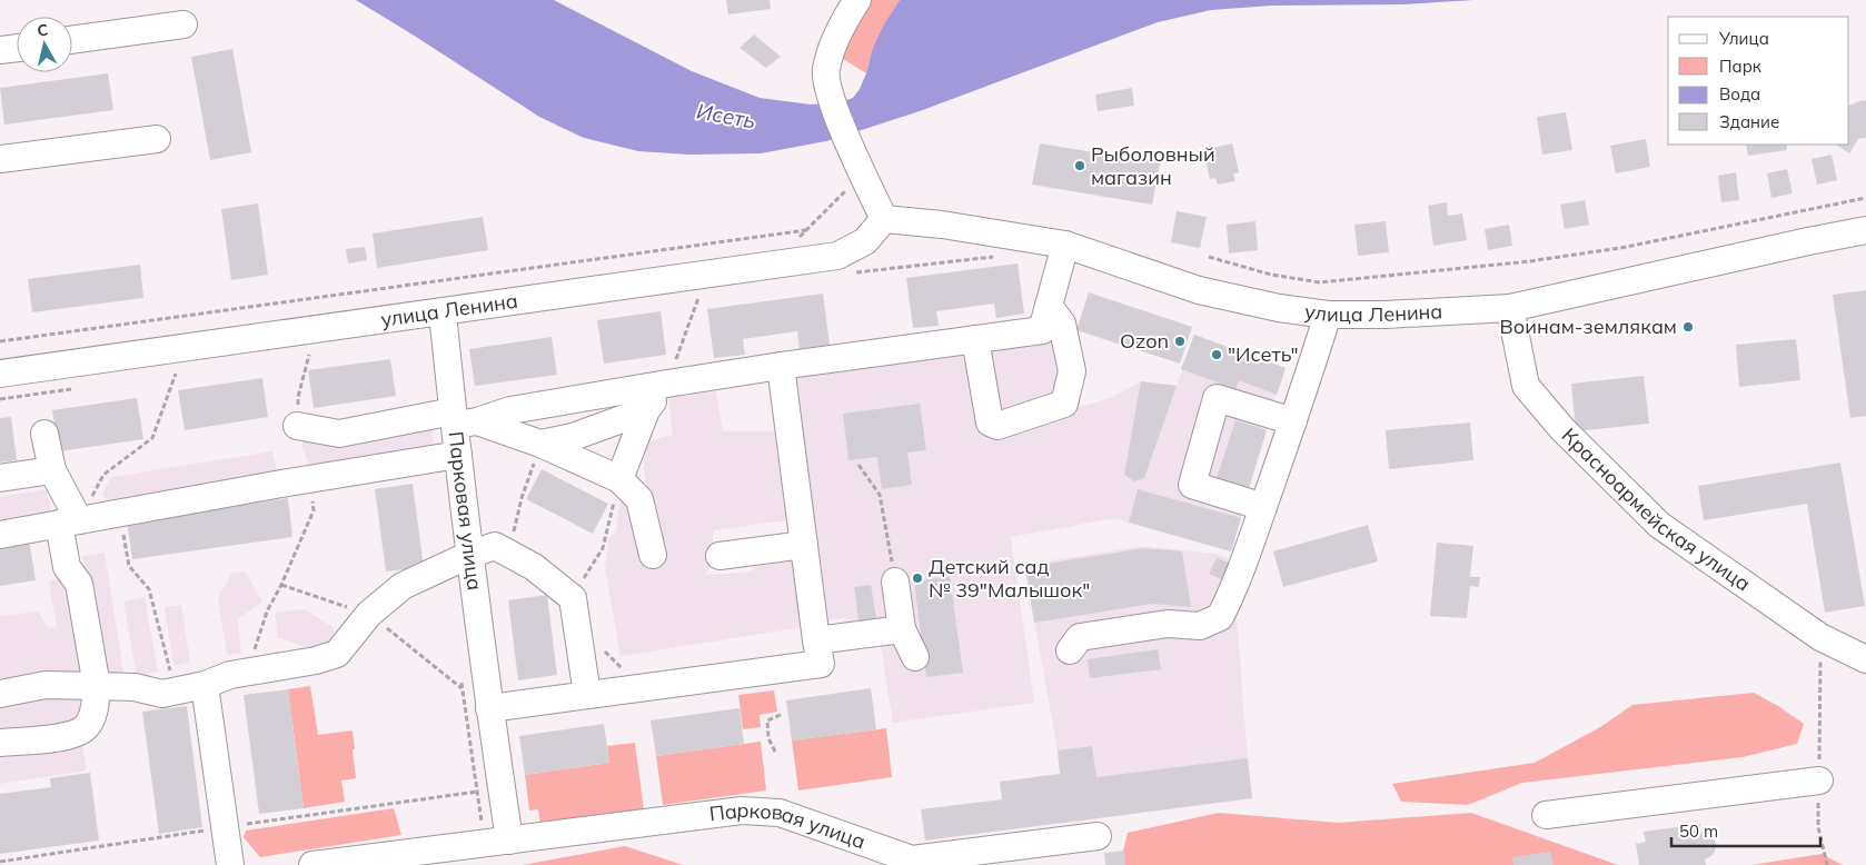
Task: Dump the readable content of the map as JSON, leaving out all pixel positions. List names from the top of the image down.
{
  "streets": {
    "street": ["улица Ленина", "Красноармейская улица", "Парковая улица"]
  },
  "crossings": [
    ["улица Ленина", "Красноармейская улица"],
    ["улица Ленина", "Парковая улица"]
  ],
  "water": ["Исеть"],
  "places": [
    "Рыболовный магазин",
    "Воинам-землякам",
    "Ozon",
    "\"Исеть\"",
    "Детский сад № 39\"Малышок\""
  ],
  "legend": [
    "Улица",
    "Парк",
    "Вода",
    "Здание"
  ],
  "scale_bar": "50 m",
  "north": "top"
}
